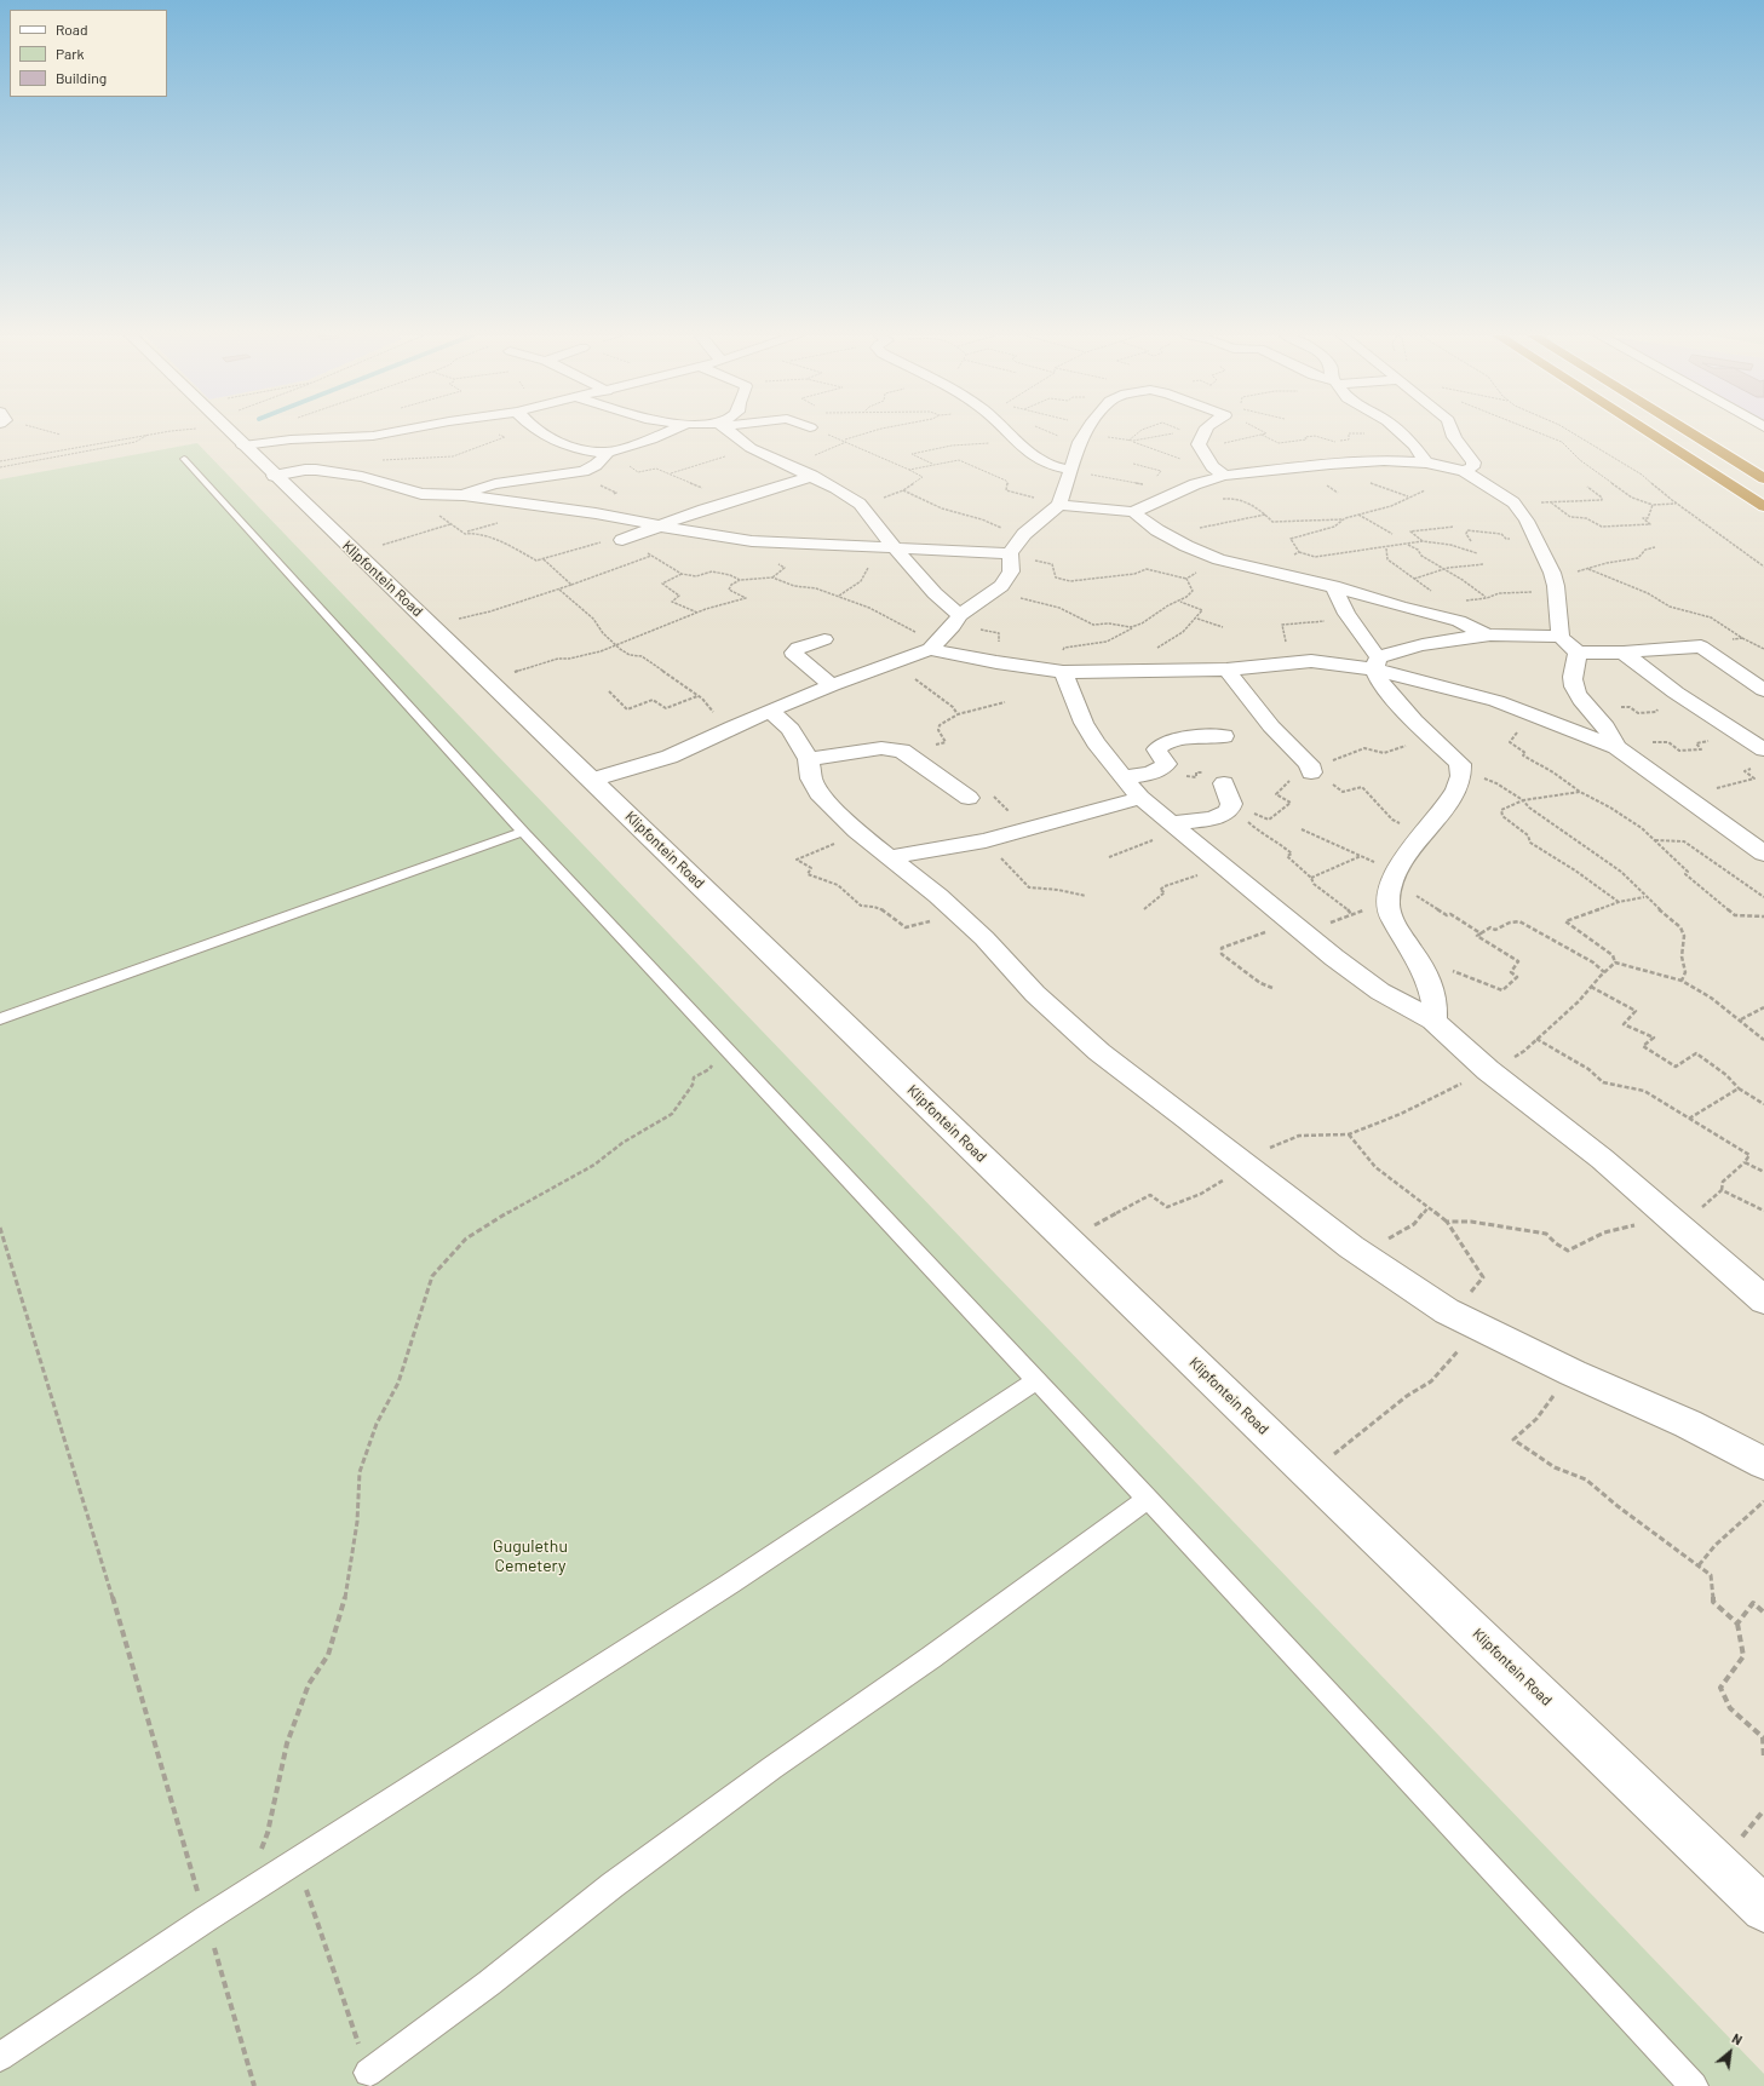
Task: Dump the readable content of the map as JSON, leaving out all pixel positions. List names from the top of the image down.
{
  "streets": {
    "street": ["Klipfontein Road"]
  },
  "parks": ["Gugulethu Cemetery"],
  "legend": ["Road", "Park", "Building"],
  "north": "top right"
}
